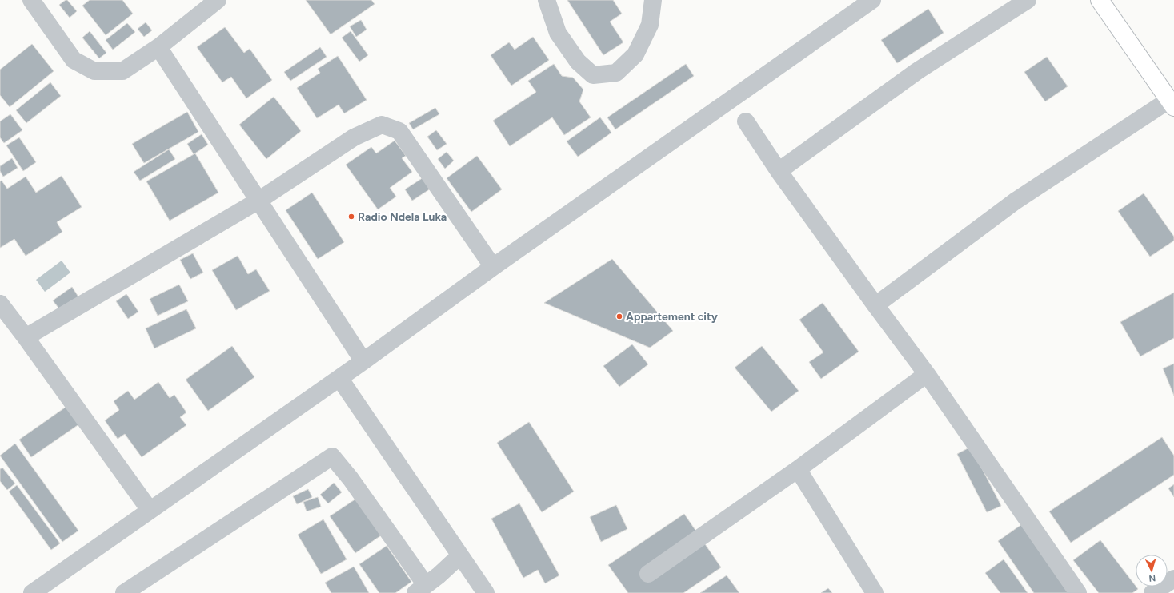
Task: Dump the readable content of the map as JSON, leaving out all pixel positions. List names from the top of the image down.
{
  "places": ["Radio Ndela Luka", "Appartement city"],
  "north": "bottom"
}
